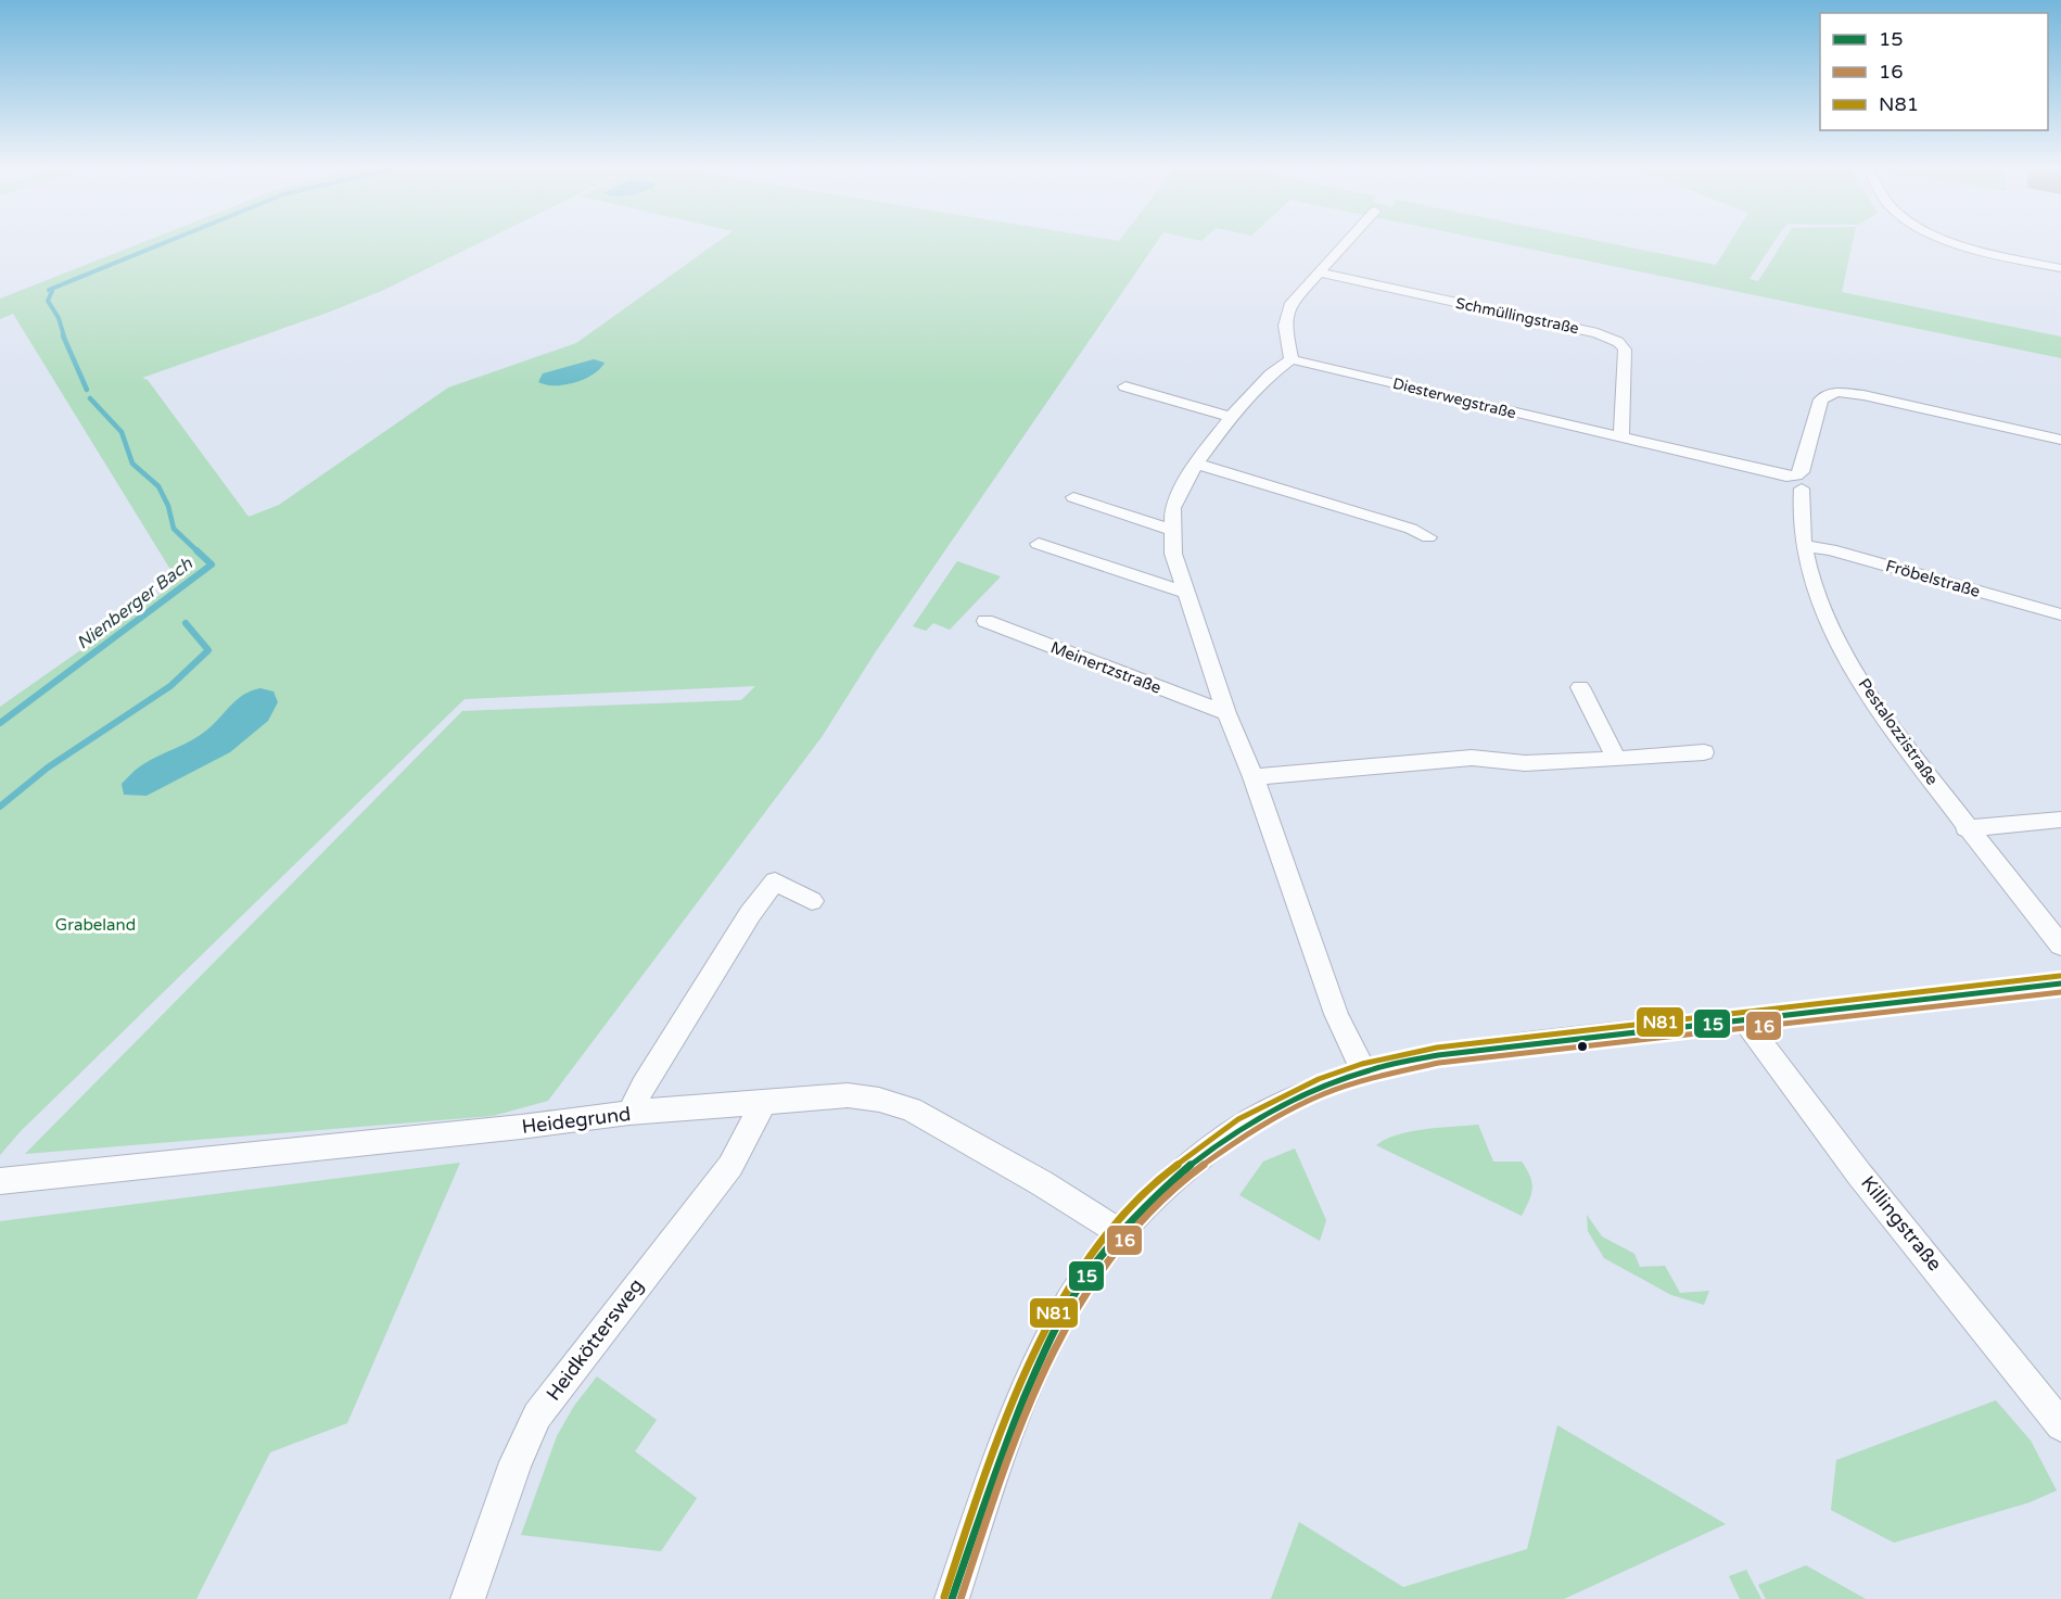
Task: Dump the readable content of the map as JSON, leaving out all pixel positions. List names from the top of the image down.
{
  "streets": {
    "street": [
      "Schmüllingstraße",
      "Diesterwegstraße",
      "Fröbelstraße",
      "Meinertzstraße",
      "Pestalozzistraße",
      "Heidegrund",
      "Killingstraße",
      "Heidköttersweg"
    ]
  },
  "crossings": [
    ["Schmüllingstraße", "Diesterwegstraße"],
    ["Diesterwegstraße", "Pestalozzistraße"],
    ["Fröbelstraße", "Pestalozzistraße"],
    ["Heidegrund", "Heidköttersweg"]
  ],
  "water": ["Nienberger Bach"],
  "parks": ["Grabeland"],
  "lines": ["transit line N81", "transit line 15", "transit line 16"],
  "legend": ["15", "16", "N81"]
}
